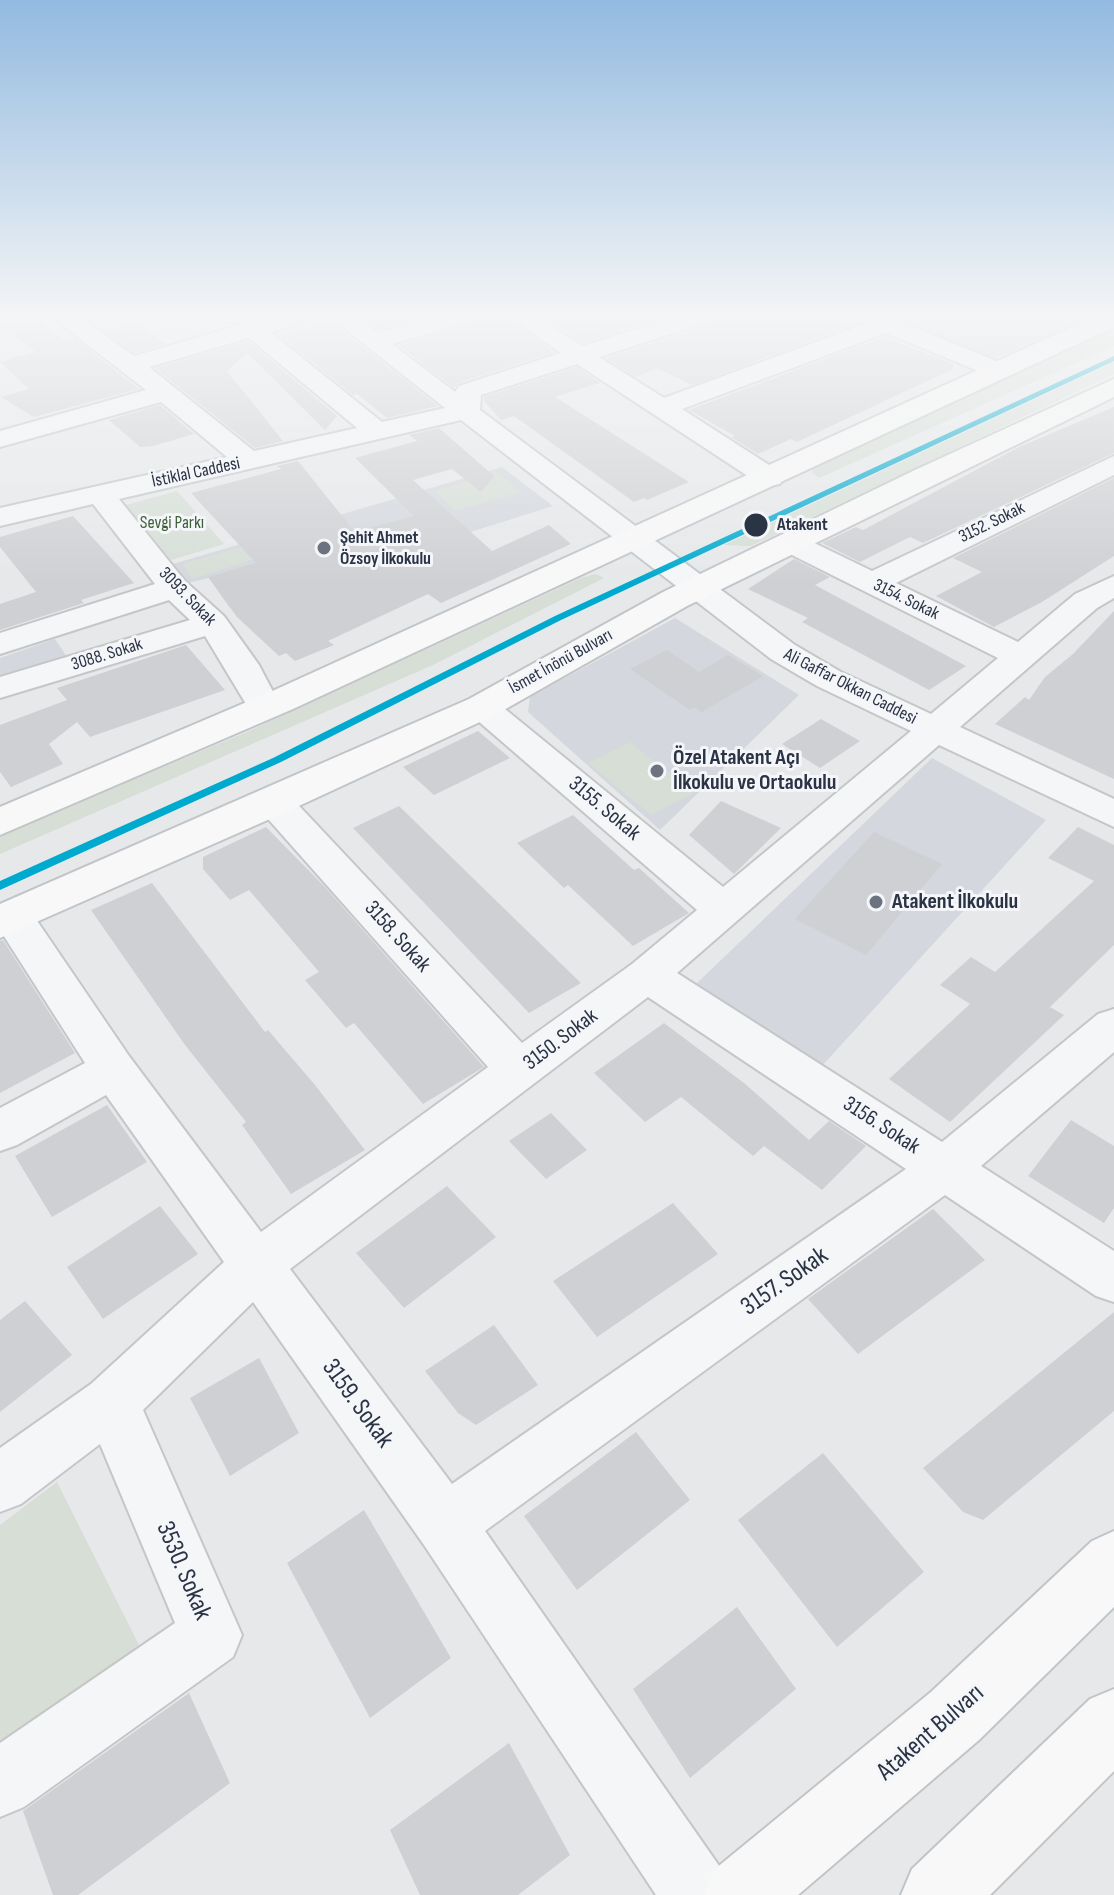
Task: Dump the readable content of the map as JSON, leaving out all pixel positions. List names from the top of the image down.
{
  "streets": {
    "main road": ["İsmet İnönü Bulvarı", "Atakent Bulvarı"],
    "street": [
      "İstiklal Caddesi",
      "3152. Sokak",
      "3093. Sokak",
      "3154. Sokak",
      "3088. Sokak",
      "Ali Gaffar Okkan Caddesi",
      "3155. Sokak",
      "3158. Sokak",
      "3150. Sokak",
      "3156. Sokak",
      "3157. Sokak",
      "3159. Sokak",
      "3530. Sokak"
    ]
  },
  "crossings": [
    ["İstiklal Caddesi", "3093. Sokak"],
    ["İstiklal Caddesi", "Ali Gaffar Okkan Caddesi"],
    ["3152. Sokak", "3154. Sokak"],
    ["3093. Sokak", "3088. Sokak"],
    ["3154. Sokak", "İsmet İnönü Bulvarı"],
    ["3154. Sokak", "3150. Sokak"],
    ["İsmet İnönü Bulvarı", "Ali Gaffar Okkan Caddesi"],
    ["İsmet İnönü Bulvarı", "3155. Sokak"],
    ["İsmet İnönü Bulvarı", "3158. Sokak"],
    ["İsmet İnönü Bulvarı", "3159. Sokak"],
    ["Ali Gaffar Okkan Caddesi", "3150. Sokak"],
    ["3155. Sokak", "3150. Sokak"],
    ["3158. Sokak", "3150. Sokak"],
    ["3150. Sokak", "3156. Sokak"],
    ["3150. Sokak", "3159. Sokak"],
    ["3150. Sokak", "3530. Sokak"],
    ["3156. Sokak", "3157. Sokak"],
    ["3157. Sokak", "3159. Sokak"]
  ],
  "parks": ["Sevgi Parkı"],
  "places": [
    "Atakent",
    "Şehit Ahmet Özsoy İlkokulu",
    "Özel Atakent Açı İlkokulu ve Ortaokulu",
    "Atakent İlkokulu"
  ]
}
